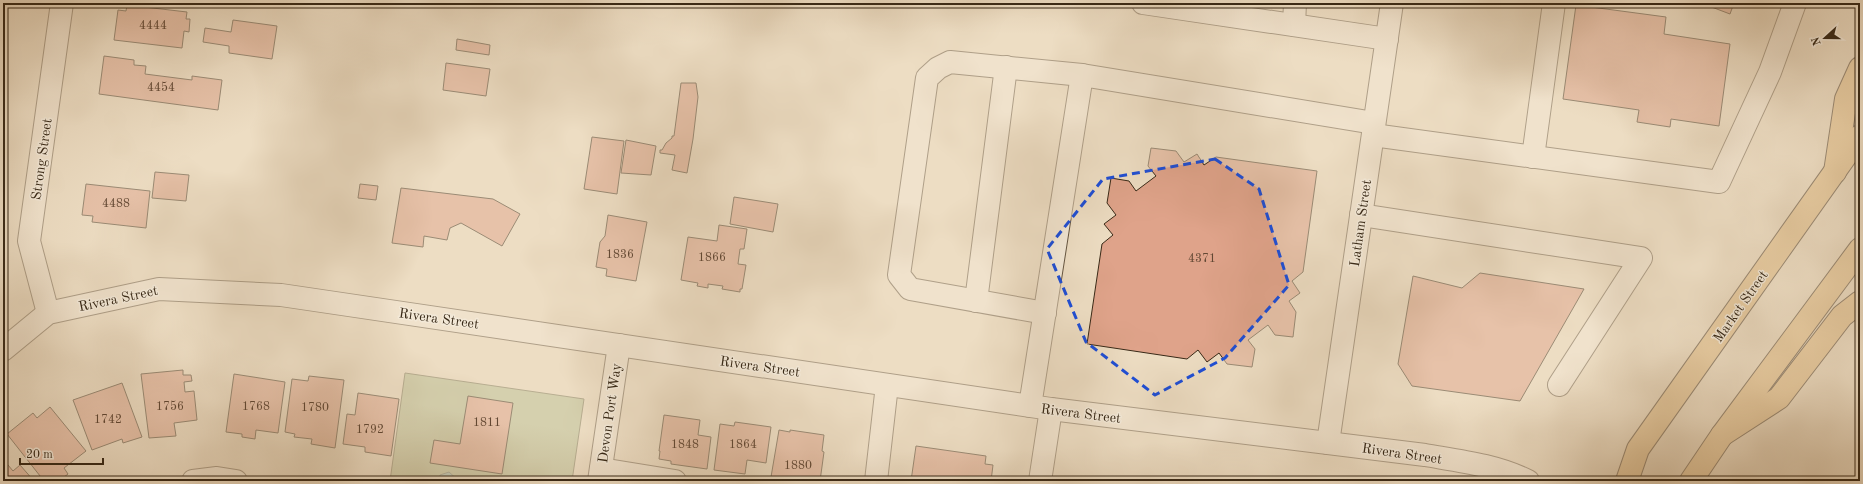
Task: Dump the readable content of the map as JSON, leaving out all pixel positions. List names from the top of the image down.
{
  "streets": {
    "main road": ["Market Street"],
    "street": [
      "Strong Street",
      "Latham Street",
      "Rivera Street",
      "Devon Port Way"
    ]
  },
  "crossings": [
    ["Strong Street", "Rivera Street"],
    ["Latham Street", "Rivera Street"],
    ["Rivera Street", "Devon Port Way"]
  ],
  "house_numbers": [
    "4444",
    "4454",
    "4488",
    "1836",
    "1866",
    "4371",
    "1756",
    "1768",
    "1780",
    "1742",
    "1811",
    "1792",
    "1848",
    "1864",
    "1880"
  ],
  "scale_bar": "20 m",
  "north": "left"
}
